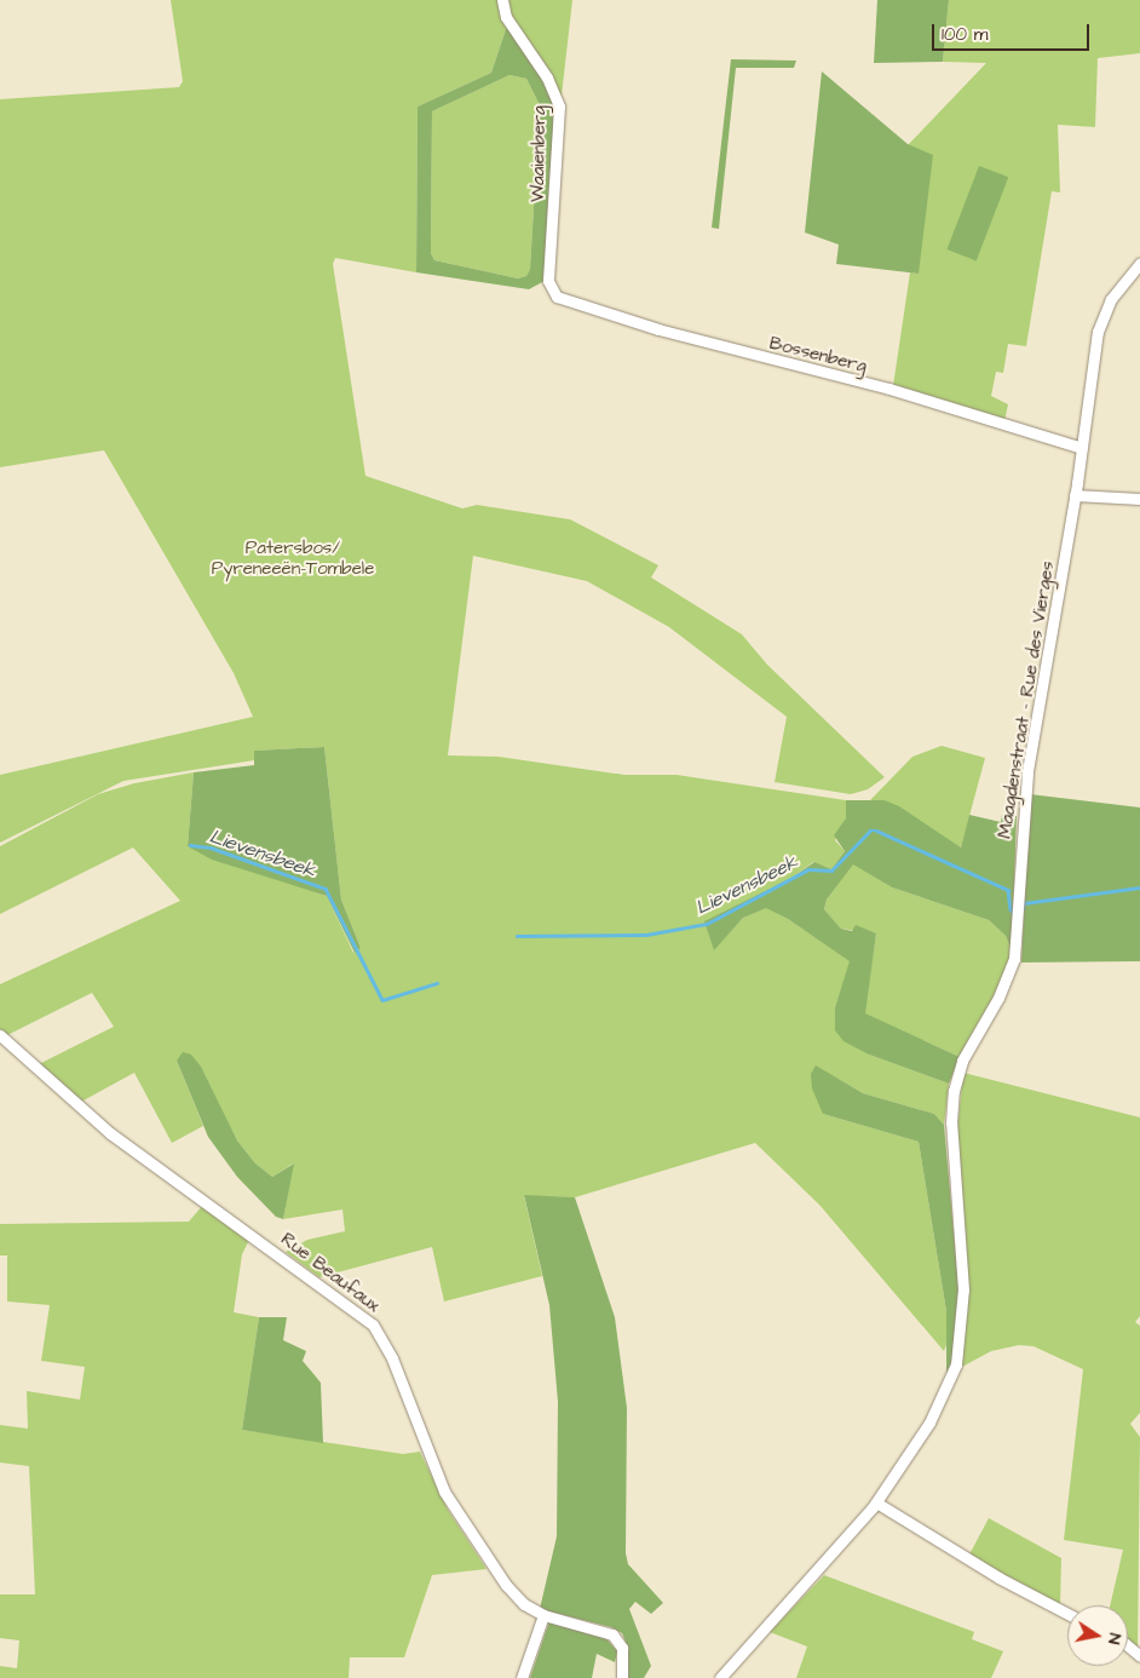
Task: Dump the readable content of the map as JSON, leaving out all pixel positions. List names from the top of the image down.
{
  "streets": {
    "street": [
      "Waaienberg",
      "Bossenberg",
      "Maagdenstraat - Rue des Vierges",
      "Rue Beaufaux"
    ]
  },
  "crossings": [
    ["Waaienberg", "Bossenberg"],
    ["Bossenberg", "Maagdenstraat - Rue des Vierges"]
  ],
  "water": ["Lievensbeek"],
  "parks": ["Patersbos/ Pyreneeën-Tombele"],
  "scale_bar": "100 m",
  "north": "right"
}
